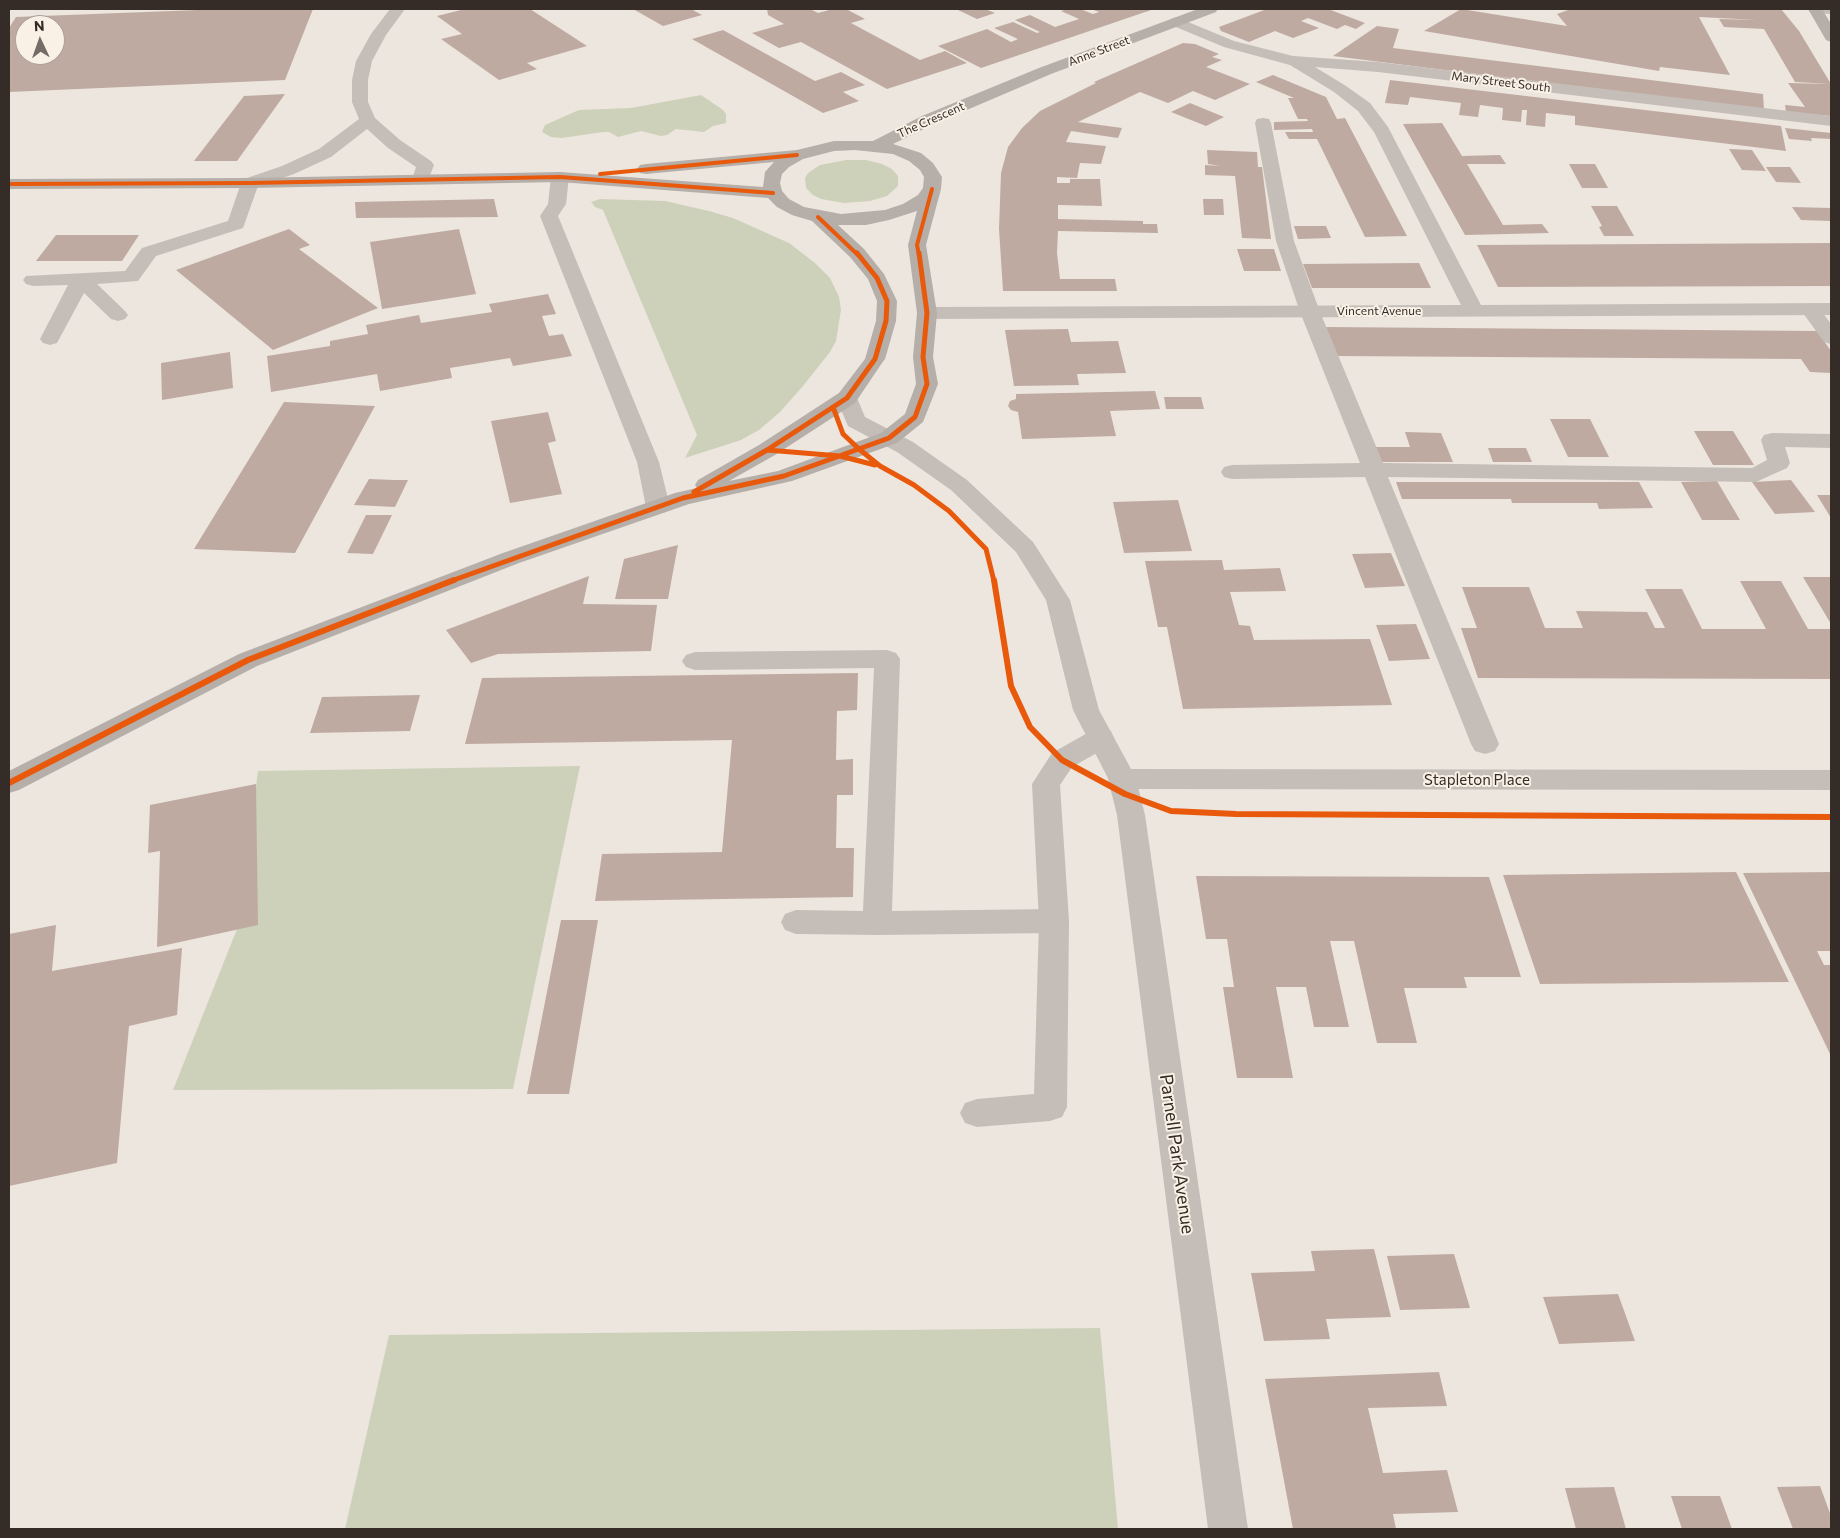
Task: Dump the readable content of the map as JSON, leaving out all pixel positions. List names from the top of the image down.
{
  "streets": {
    "main road": ["Anne Street", "The Crescent"],
    "street": [
      "Mary Street South",
      "Vincent Avenue",
      "Stapleton Place",
      "Parnell Park Avenue"
    ]
  },
  "crossings": [
    ["Anne Street", "Mary Street South"],
    ["Anne Street", "The Crescent"],
    ["Stapleton Place", "Parnell Park Avenue"]
  ],
  "north": "top"
}
